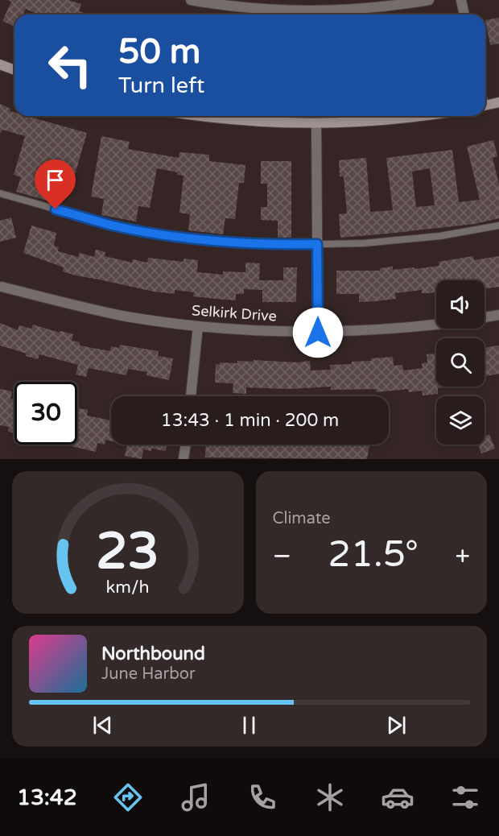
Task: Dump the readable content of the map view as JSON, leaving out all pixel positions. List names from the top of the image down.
{
  "streets": {
    "street": ["Selkirk Drive"]
  },
  "page": {
    "turn": ["50 m", "Turn left"],
    "limit": "30",
    "trip": "13:43 · 1 min · 200 m",
    "tile": "Climate",
    "heat": ["−", "21.5°", "+"],
    "song": ["Northbound", "June Harbor"],
    "tabs": "13:42",
    "gauge": ["23", "km/h"]
  }
}
